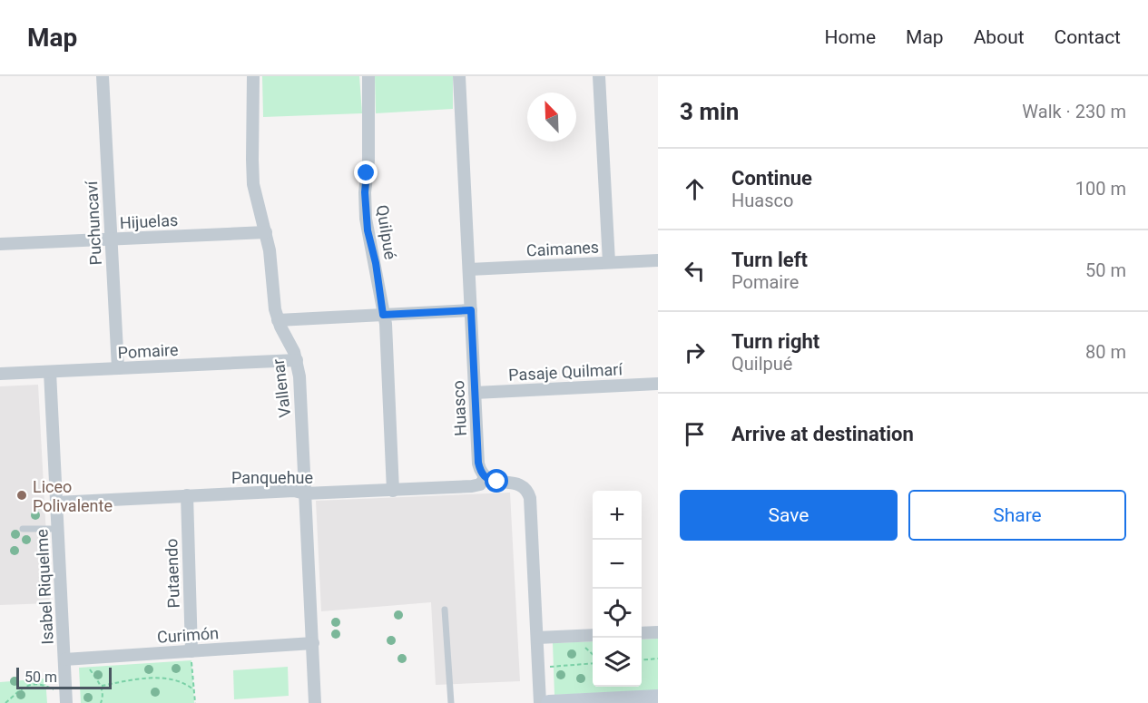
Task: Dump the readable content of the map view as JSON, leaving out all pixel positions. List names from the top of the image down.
{
  "streets": {
    "street": [
      "Hijuelas",
      "Puchuncaví",
      "Quilpué",
      "Caimanes",
      "Pomaire",
      "Pasaje Quilmarí",
      "Vallenar",
      "Huasco",
      "Panquehue",
      "Putaendo",
      "Isabel Riquelme",
      "Curimón"
    ]
  },
  "crossings": [
    ["Hijuelas", "Puchuncaví"],
    ["Hijuelas", "Vallenar"],
    ["Puchuncaví", "Pomaire"],
    ["Quilpué", "Panquehue"],
    ["Caimanes", "Huasco"],
    ["Pomaire", "Vallenar"],
    ["Pomaire", "Isabel Riquelme"],
    ["Pasaje Quilmarí", "Huasco"],
    ["Vallenar", "Panquehue"],
    ["Vallenar", "Curimón"],
    ["Huasco", "Panquehue"],
    ["Panquehue", "Putaendo"],
    ["Panquehue", "Isabel Riquelme"],
    ["Putaendo", "Curimón"],
    ["Isabel Riquelme", "Curimón"]
  ],
  "places": ["Liceo Polivalente"],
  "scale_bar": "50 m",
  "north": "top left",
  "page": {
    "header": "Map",
    "nav": [
      "Home",
      "Map",
      "About",
      "Contact"
    ],
    "heading": ["3 min", "Walk · 230 m"],
    "list": [
      ["Continue", "Huasco", "100 m"],
      ["Turn left", "Pomaire", "50 m"],
      ["Turn right", "Quilpué", "80 m"],
      "Arrive at destination"
    ],
    "buttons": ["Save", "Share"],
    "map_buttons": ["+", "−"],
    "scale": "50 m"
  }
}
